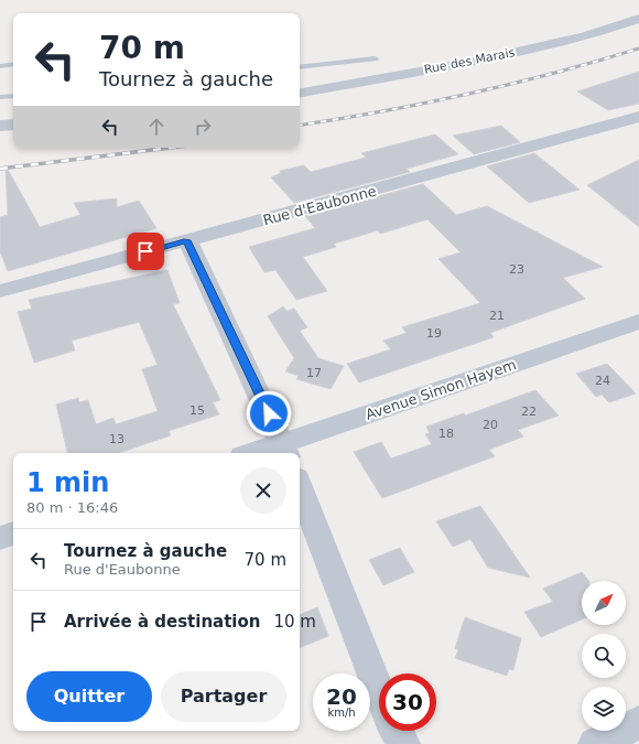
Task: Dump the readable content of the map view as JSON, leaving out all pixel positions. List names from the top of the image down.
{
  "streets": {
    "street": ["Rue des Marais", "Rue d'Eaubonne", "Avenue Simon Hayem"]
  },
  "house_numbers": [
    "23",
    "21",
    "19",
    "17",
    "24",
    "15",
    "22",
    "20",
    "18",
    "13"
  ],
  "north": "top right",
  "page": {
    "turn": ["70 m", "Tournez à gauche"],
    "heading": ["1 min", "80 m · 16:46"],
    "list": [
      {
        "name": "Tournez à gauche",
        "note": "Rue d'Eaubonne",
        "value": "70 m"
      },
      {
        "name": "Arrivée à destination",
        "value": "10 m"
      }
    ],
    "buttons": ["Quitter", "Partager"],
    "speed": "20 km/h",
    "limit": "30"
  }
}
